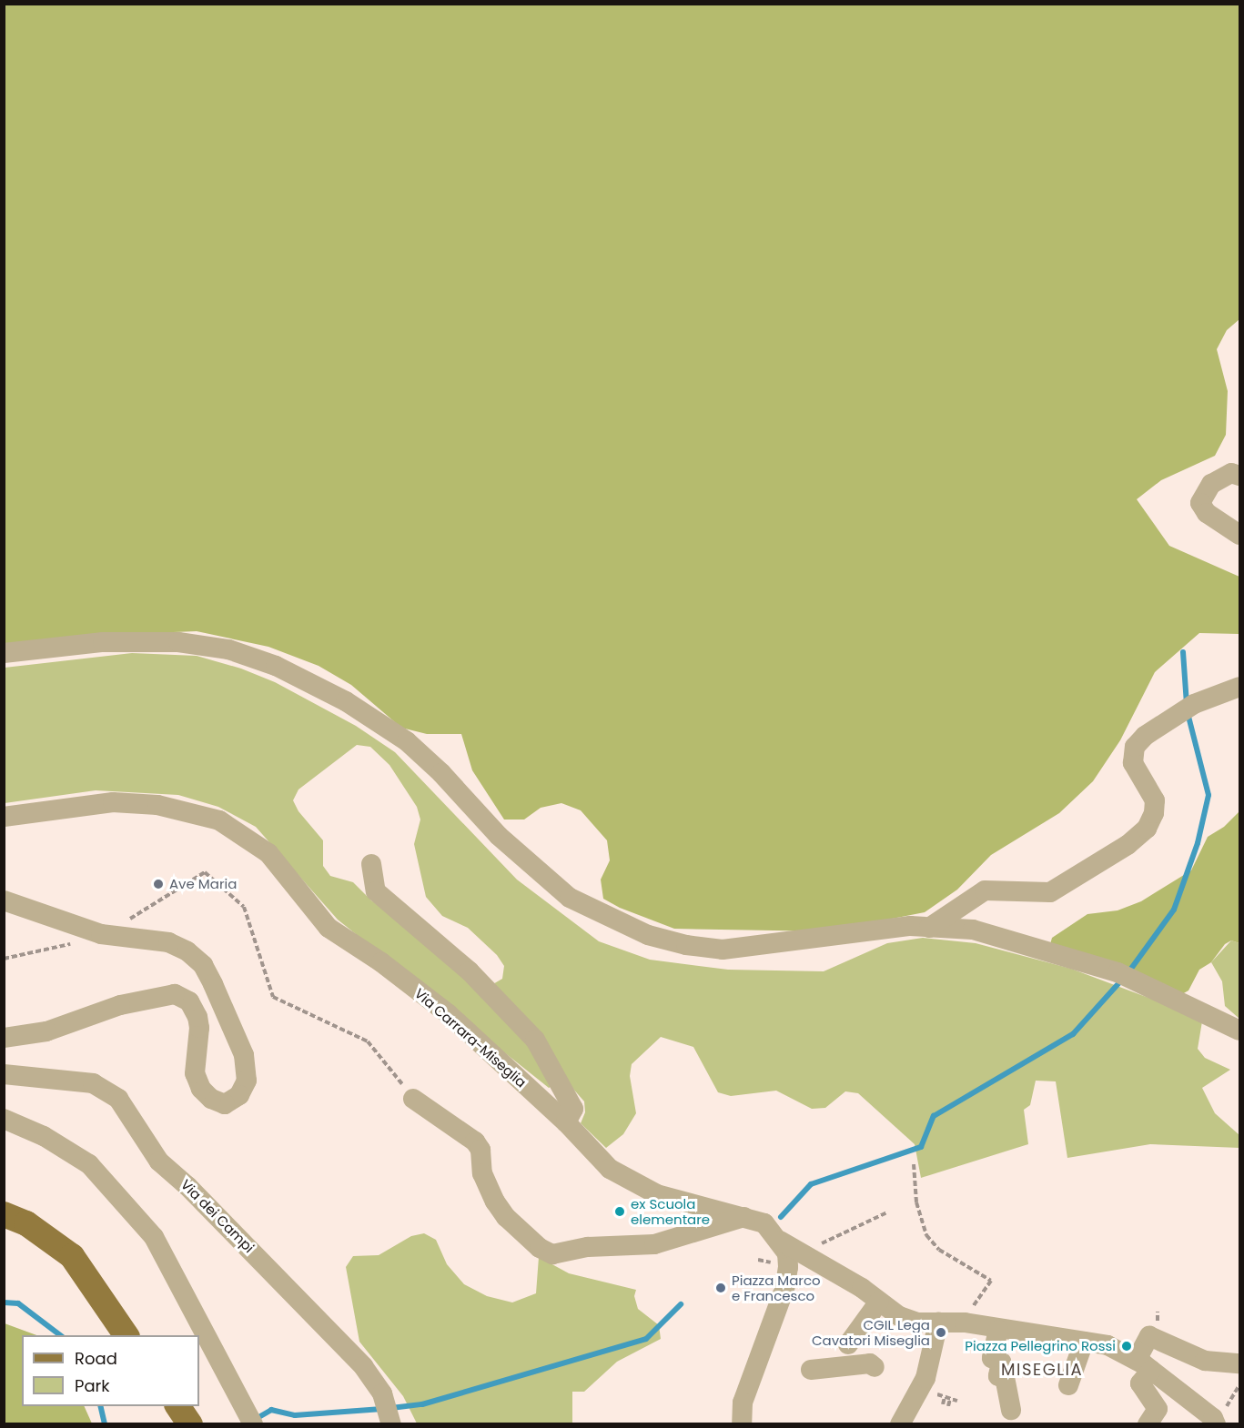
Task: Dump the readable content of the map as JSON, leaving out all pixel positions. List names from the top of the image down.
{
  "streets": {
    "street": ["Via Carrara-Miseglia", "Via dei Campi"]
  },
  "districts": ["MISEGLIA"],
  "places": [
    "Ave Maria",
    "ex Scuola elementare",
    "Piazza Marco e Francesco",
    "CGIL Lega Cavatori Miseglia",
    "Piazza Pellegrino Rossi"
  ],
  "legend": ["Road", "Park"]
}
